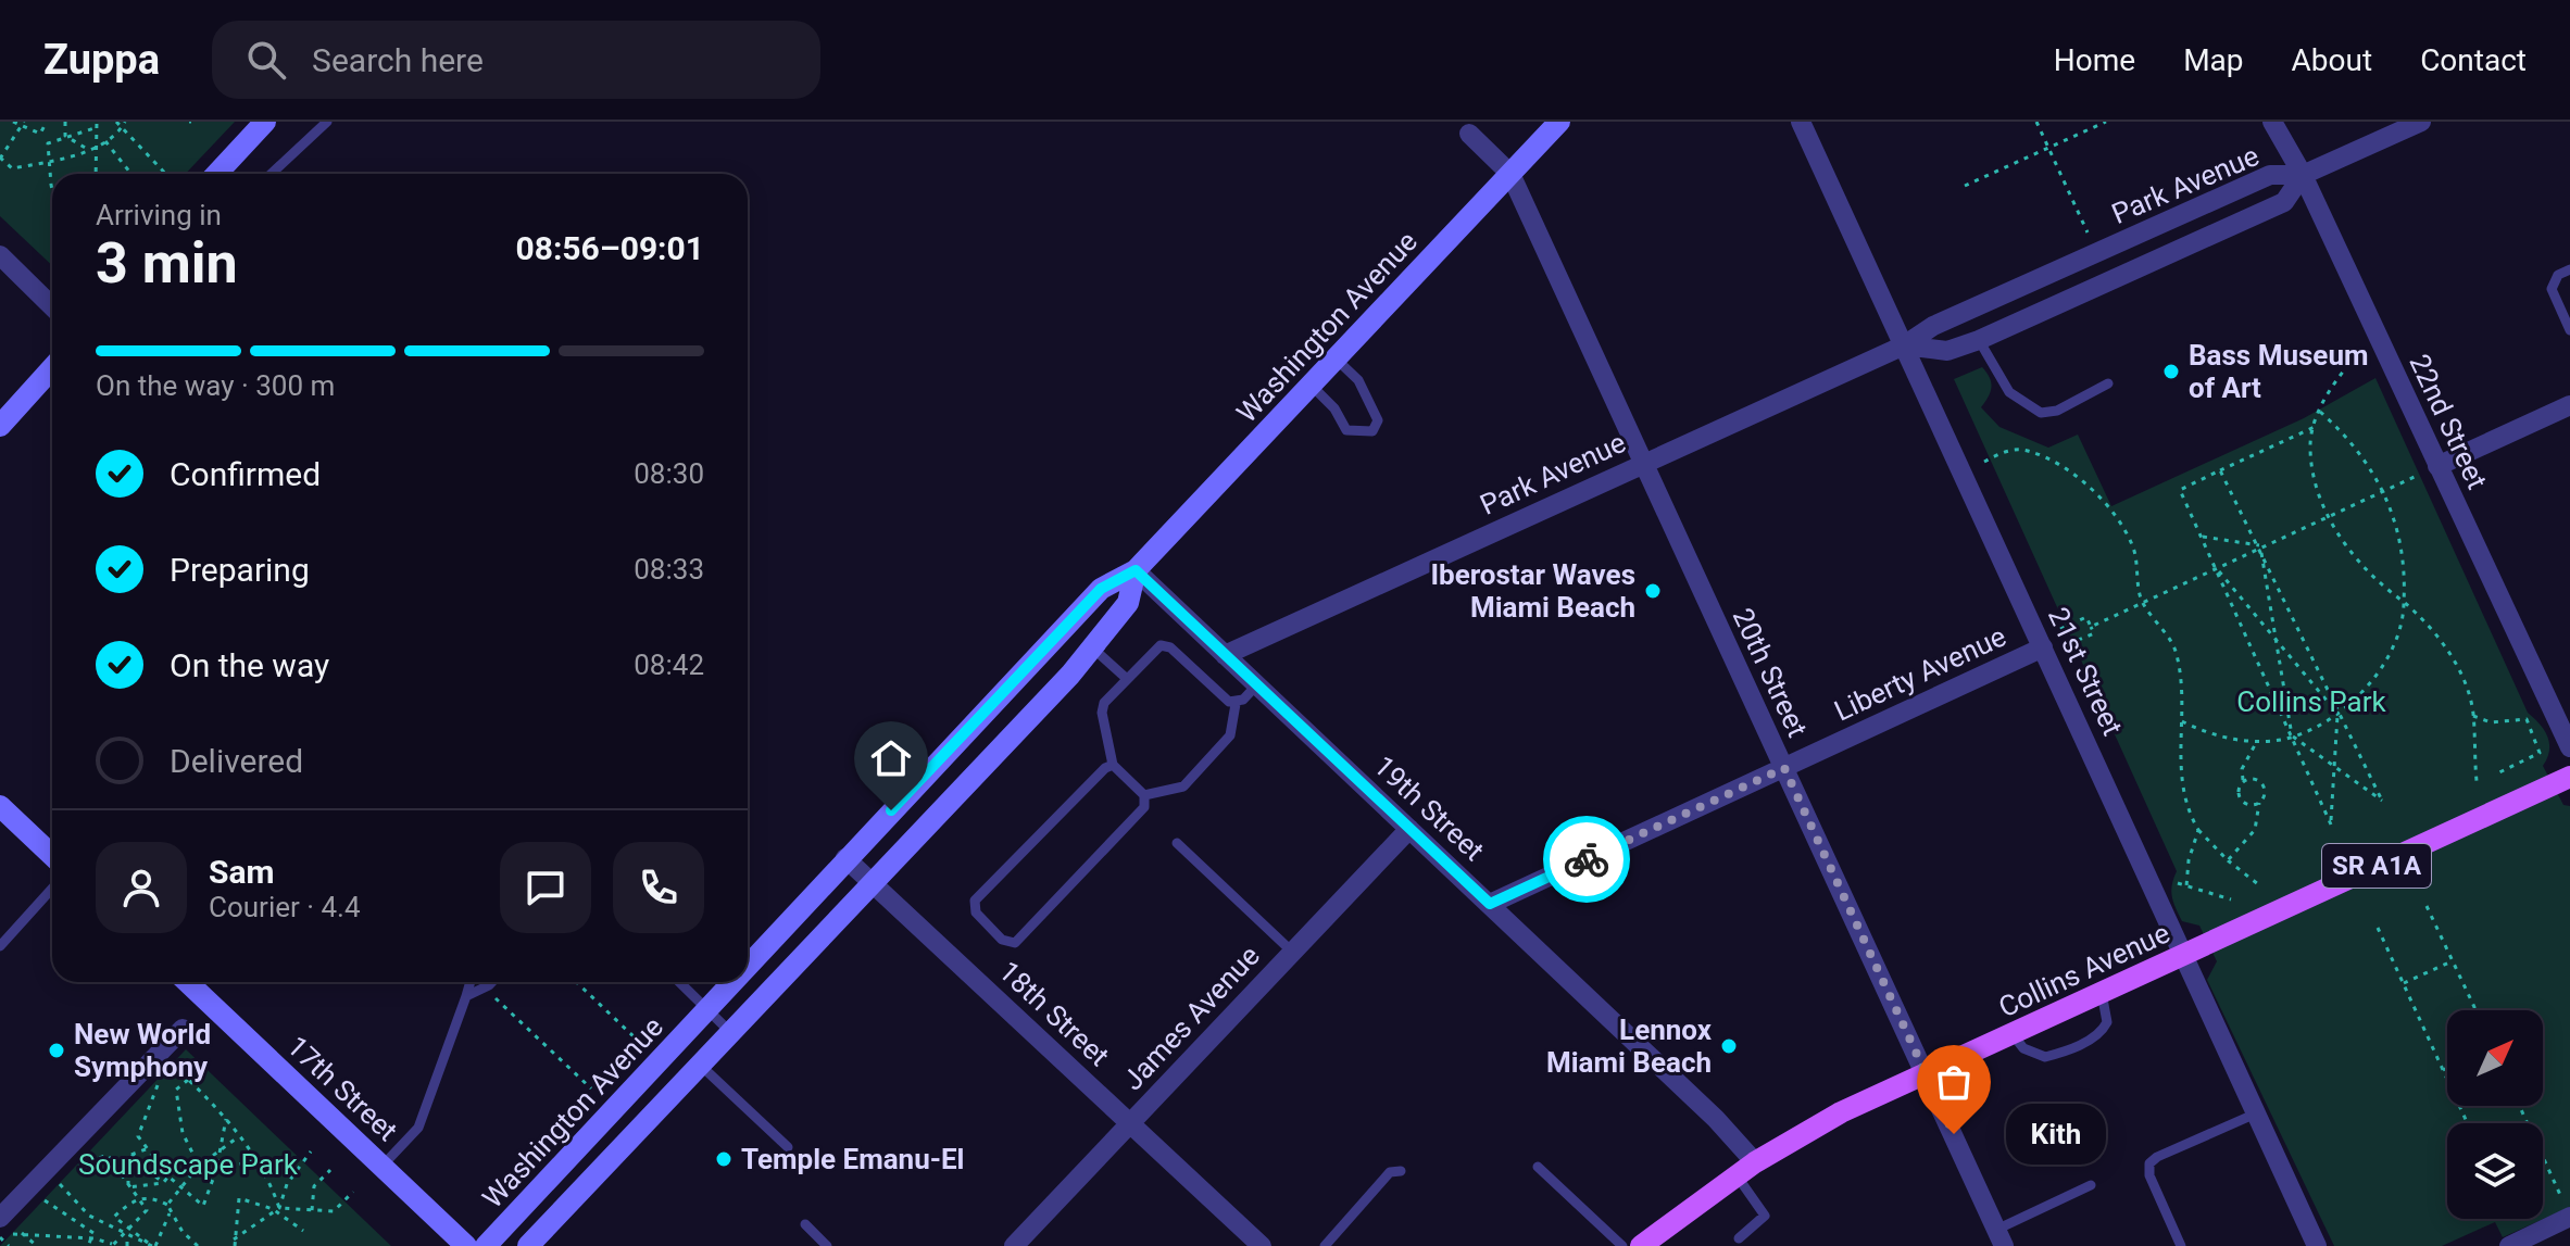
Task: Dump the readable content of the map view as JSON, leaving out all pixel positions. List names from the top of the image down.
{
  "streets": {
    "main road": [
      "Washington Avenue",
      "SR A1A",
      "Collins Avenue",
      "17th Street"
    ],
    "street": [
      "Park Avenue",
      "22nd Street",
      "21st Street",
      "20th Street",
      "Liberty Avenue",
      "19th Street",
      "18th Street",
      "James Avenue"
    ]
  },
  "crossings": [
    ["Park Avenue", "22nd Street"],
    ["Park Avenue", "21st Street"],
    ["Park Avenue", "20th Street"],
    ["Park Avenue", "19th Street"],
    ["Washington Avenue", "20th Street"],
    ["Washington Avenue", "19th Street"],
    ["Washington Avenue", "18th Street"],
    ["21st Street", "Liberty Avenue"],
    ["21st Street", "Collins Avenue"],
    ["20th Street", "Liberty Avenue"],
    ["20th Street", "Collins Avenue"],
    ["Liberty Avenue", "19th Street"],
    ["19th Street", "Collins Avenue"],
    ["19th Street", "James Avenue"],
    ["18th Street", "James Avenue"]
  ],
  "parks": ["Collins Park", "Soundscape Park"],
  "places": [
    "Bass Museum of Art",
    "Iberostar Waves Miami Beach",
    "Lennox Miami Beach",
    "New World Symphony",
    "Kith",
    "Temple Emanu-El"
  ],
  "north": "top right",
  "page": {
    "header": "Zuppa",
    "search": "Search here",
    "nav": [
      "Home",
      "Map",
      "About",
      "Contact"
    ],
    "heading": ["3 min", "Arriving in", "08:56–09:01"],
    "panel": ["Sam", "Courier · 4.4"],
    "bar": "On the way · 300 m",
    "list": [
      ["Confirmed", "08:30"],
      ["Preparing", "08:33"],
      ["On the way", "08:42"],
      "Delivered"
    ],
    "bubble": "Kith"
  }
}
